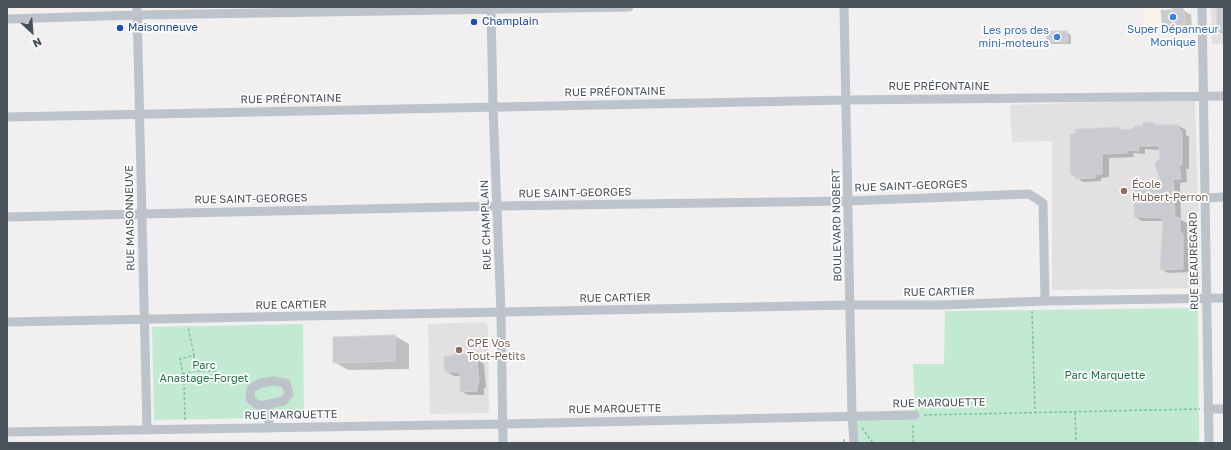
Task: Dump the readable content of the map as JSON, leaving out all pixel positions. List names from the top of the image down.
{
  "streets": {
    "street": [
      "RUE PRÉFONTAINE",
      "RUE SAINT-GEORGES",
      "RUE MAISONNEUVE",
      "RUE CHAMPLAIN",
      "BOULEVARD NOBERT",
      "RUE BEAUREGARD",
      "RUE CARTIER",
      "RUE MARQUETTE"
    ]
  },
  "crossings": [
    ["RUE PRÉFONTAINE", "RUE MAISONNEUVE"],
    ["RUE PRÉFONTAINE", "RUE CHAMPLAIN"],
    ["RUE PRÉFONTAINE", "BOULEVARD NOBERT"],
    ["RUE PRÉFONTAINE", "RUE BEAUREGARD"],
    ["RUE SAINT-GEORGES", "RUE MAISONNEUVE"],
    ["RUE SAINT-GEORGES", "RUE CHAMPLAIN"],
    ["RUE SAINT-GEORGES", "BOULEVARD NOBERT"],
    ["RUE SAINT-GEORGES", "RUE CARTIER"],
    ["RUE MAISONNEUVE", "RUE CARTIER"],
    ["RUE MAISONNEUVE", "RUE MARQUETTE"],
    ["RUE CHAMPLAIN", "RUE CARTIER"],
    ["RUE CHAMPLAIN", "RUE MARQUETTE"],
    ["BOULEVARD NOBERT", "RUE CARTIER"],
    ["BOULEVARD NOBERT", "RUE MARQUETTE"],
    ["RUE BEAUREGARD", "RUE CARTIER"],
    ["RUE BEAUREGARD", "RUE MARQUETTE"]
  ],
  "parks": ["Parc Anastage-Forget", "Parc Marquette"],
  "places": [
    "Super Dépanneur Monique",
    "Champlain",
    "Maisonneuve",
    "Les pros des mini-moteurs",
    "École Hubert-Perron",
    "CPE Vos Tout-Petits"
  ],
  "north": "bottom right"
}
